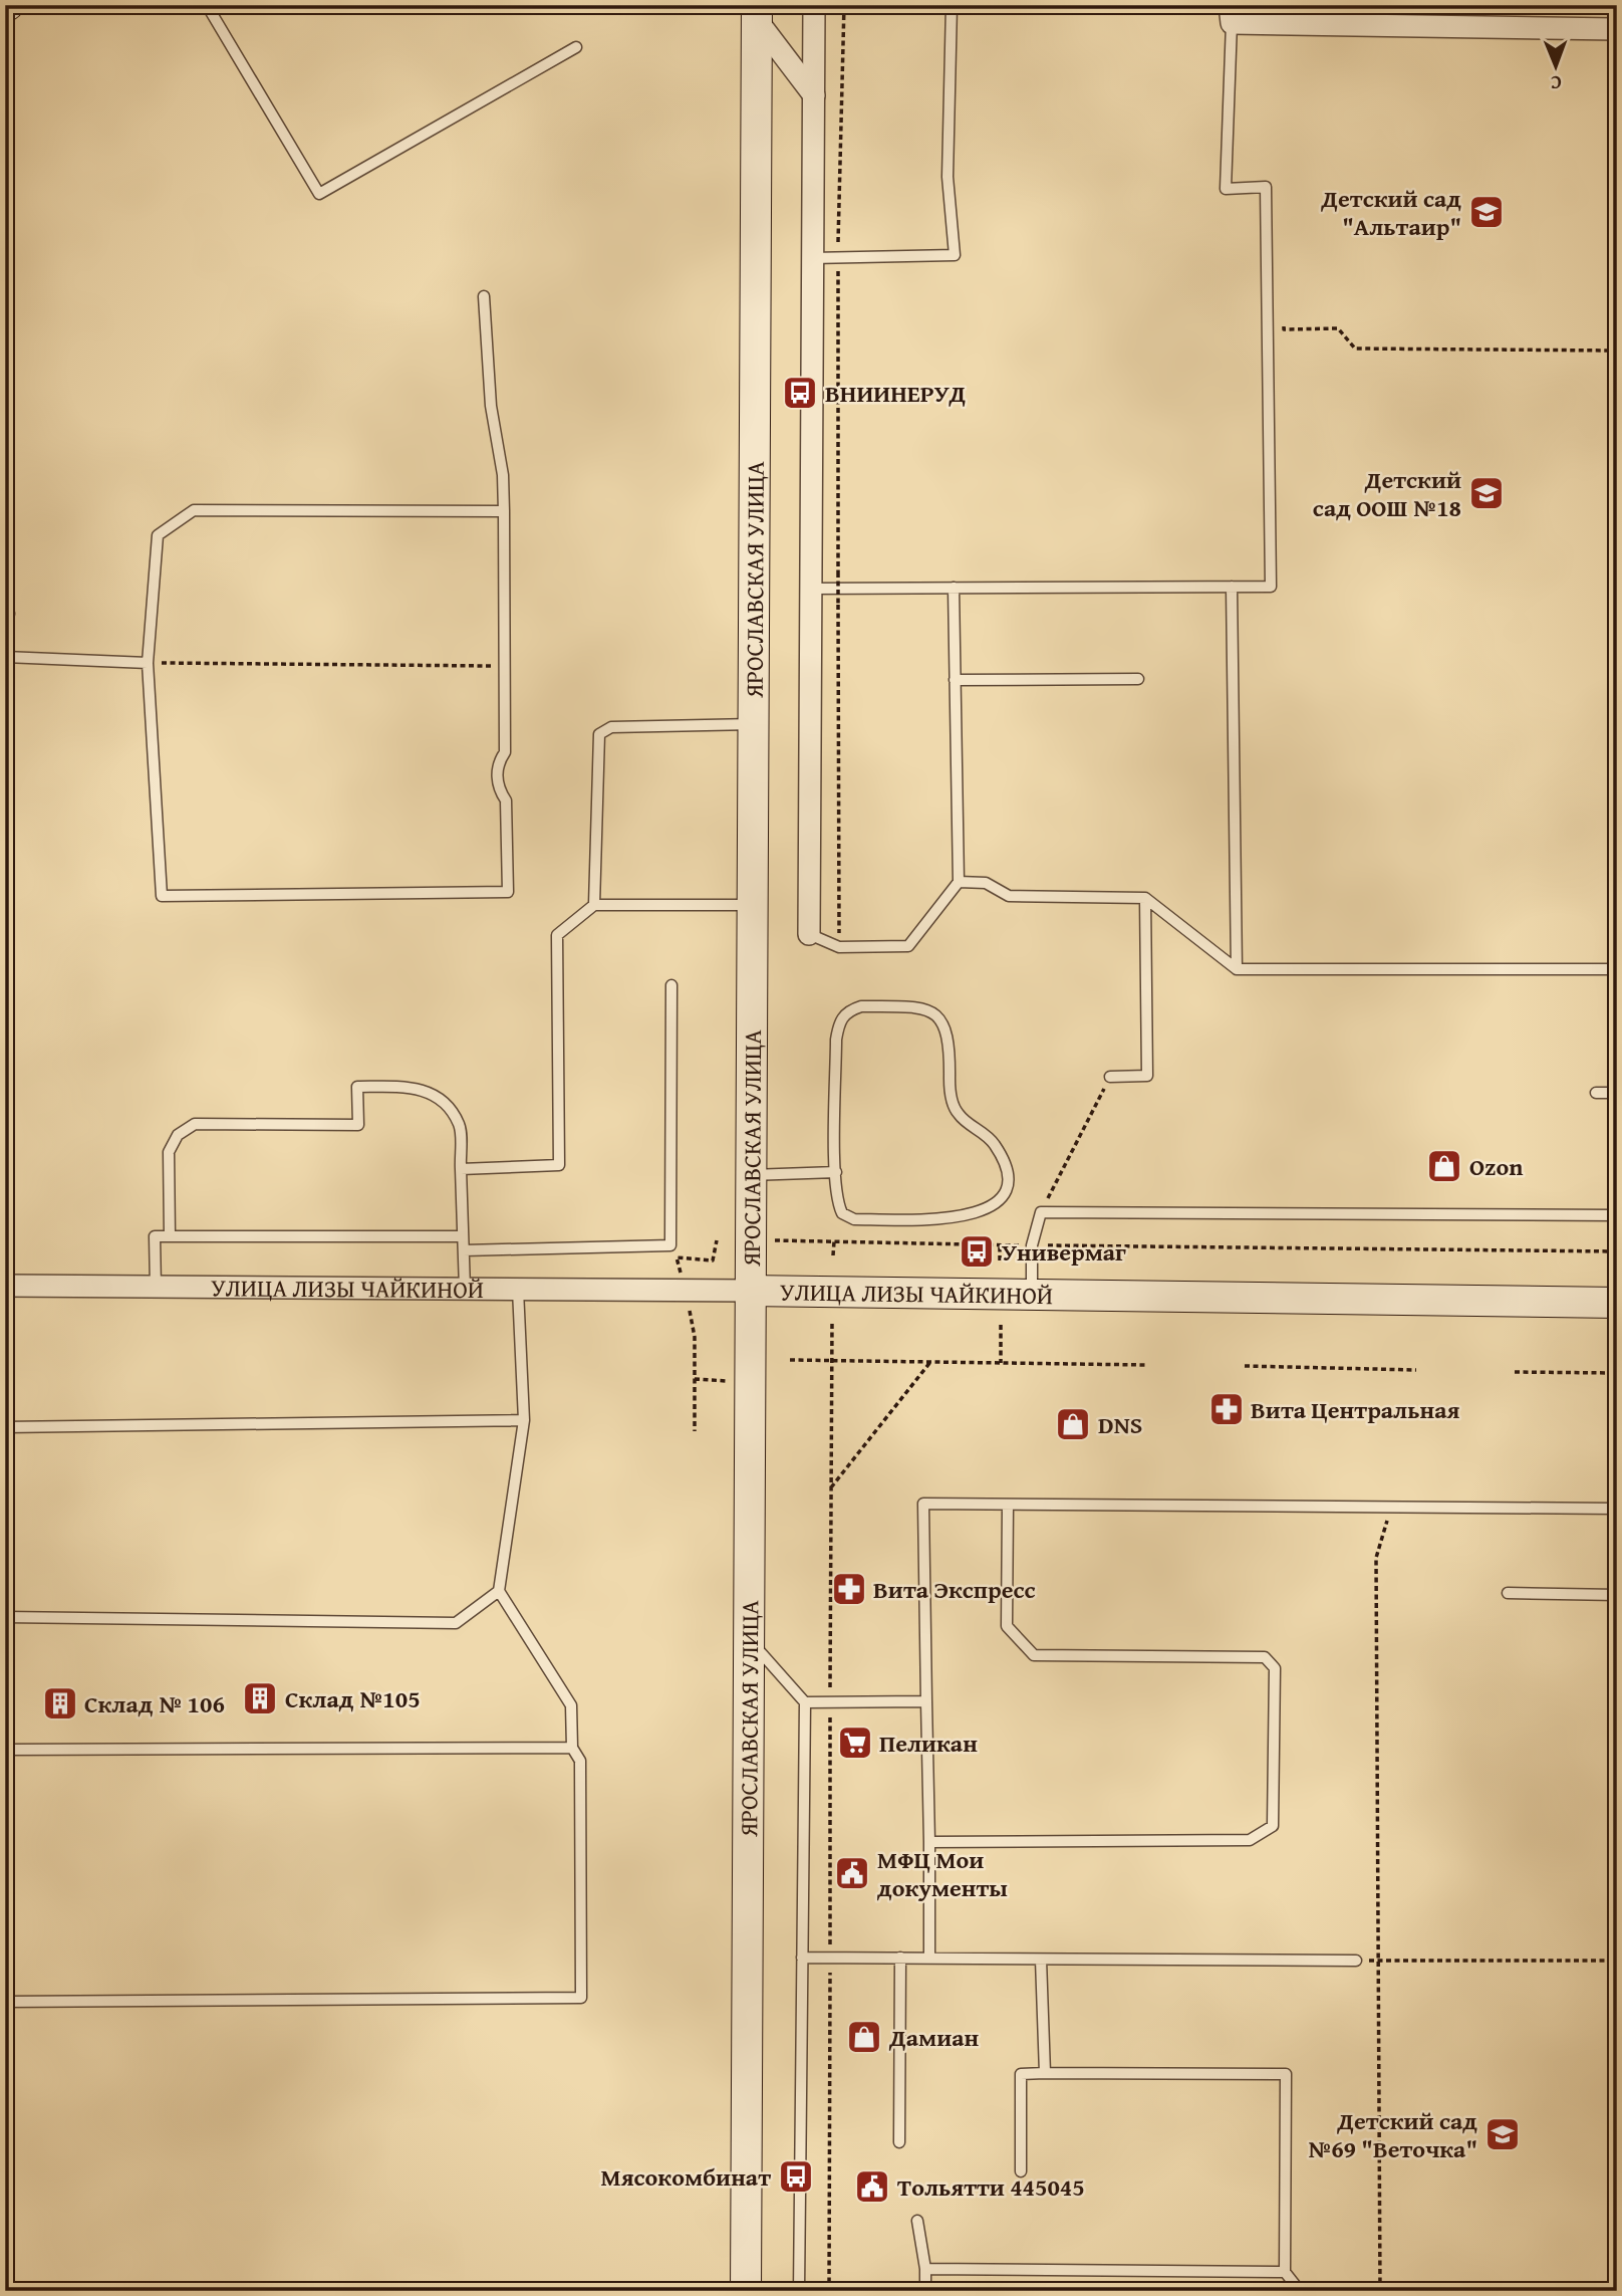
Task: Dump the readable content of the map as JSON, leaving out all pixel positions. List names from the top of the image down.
{
  "streets": {
    "main road": ["ЯРОСЛАВСКАЯ УЛИЦА", "УЛИЦА ЛИЗЫ ЧАЙКИНОЙ"]
  },
  "crossings": [
    ["ЯРОСЛАВСКАЯ УЛИЦА", "УЛИЦА ЛИЗЫ ЧАЙКИНОЙ"]
  ],
  "places": {
    "school or university": ["Детский сад \"Альтаир\"", "Детский сад ООШ №18", "Детский сад №69 \"Веточка\""],
    "bus stop": ["ВНИИНЕРУД", "Универмаг", "Мясокомбинат"],
    "shop": ["Ozon", "DNS", "Дамиан"],
    "pharmacy": ["Вита Центральная", "Вита Экспресс"],
    "building": ["Склад №105", "Склад № 106"],
    "supermarket": ["Пеликан"],
    "public building": ["МФЦ Мои документы", "Тольятти 445045"]
  },
  "north": "bottom"
}
